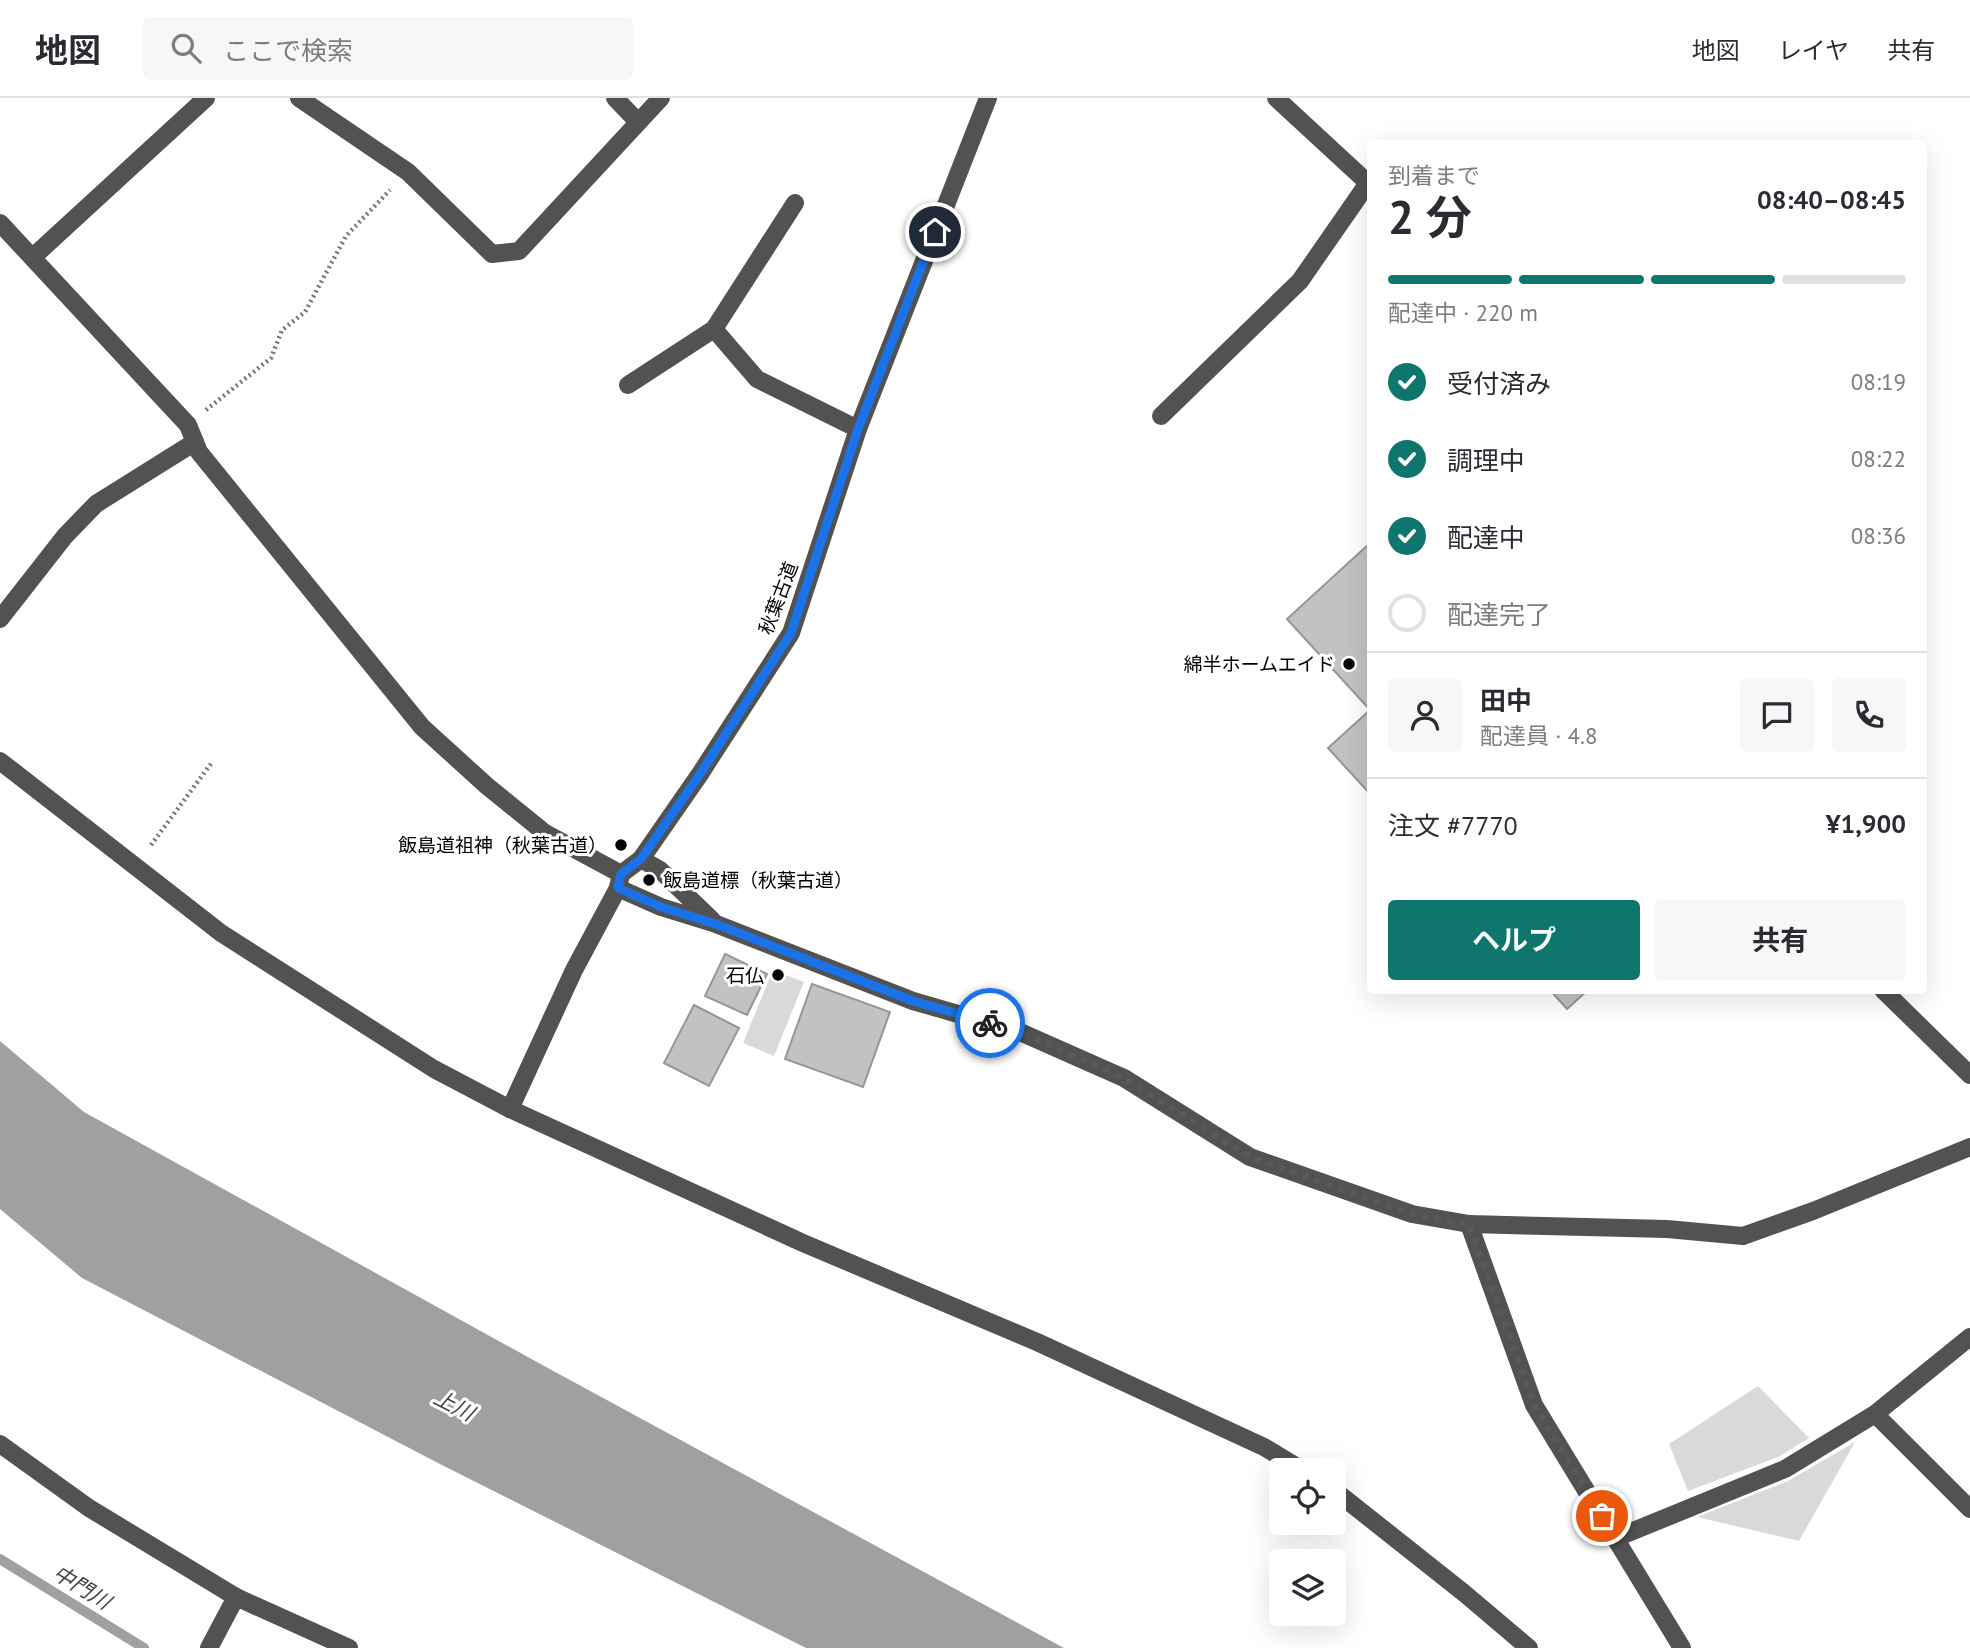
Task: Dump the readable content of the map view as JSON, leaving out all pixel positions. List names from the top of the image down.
{
  "streets": {
    "street": ["秋葉古道"]
  },
  "water": ["上川", "中門川"],
  "places": [
    "綿半ホームエイド",
    "飯島道祖神（秋葉古道）",
    "飯島道標（秋葉古道）",
    "石仏"
  ],
  "page": {
    "header": "地図",
    "search": "ここで検索",
    "nav": ["地図", "レイヤ", "共有"],
    "heading": ["2 分", "到着まで", "08:40–08:45"],
    "panel": [
      "田中",
      "配達員 · 4.8",
      "注文 #7770",
      "¥1,900"
    ],
    "bar": "配達中 · 220 m",
    "list": [
      ["受付済み", "08:19"],
      ["調理中", "08:22"],
      ["配達中", "08:36"],
      "配達完了"
    ],
    "buttons": ["ヘルプ", "共有"]
  }
}
